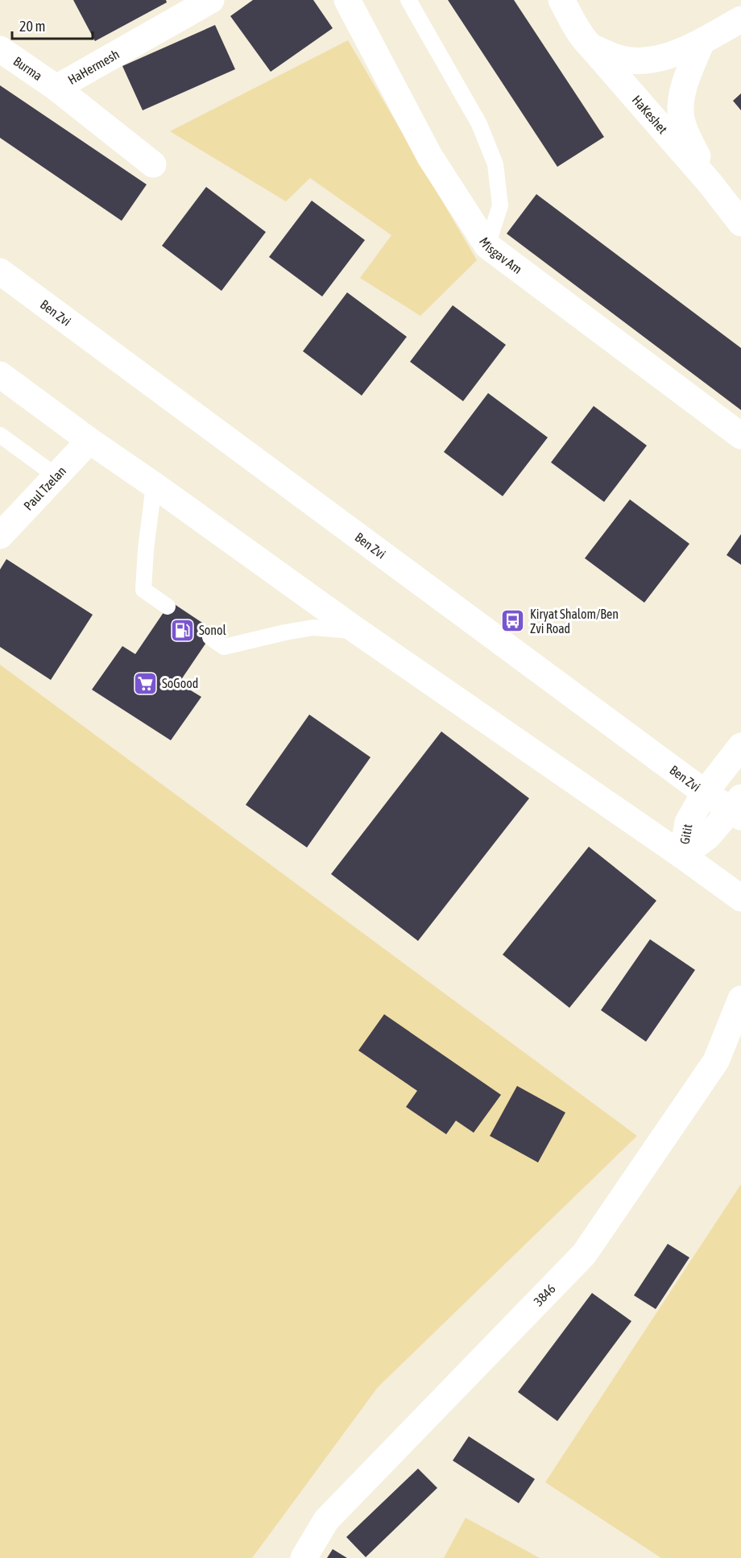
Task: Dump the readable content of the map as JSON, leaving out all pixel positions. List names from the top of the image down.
{
  "streets": {
    "street": [
      "HaHermesh",
      "Burma",
      "HaKeshet",
      "Misgav Am",
      "Ben Zvi",
      "Paul Tzelan",
      "Gitit",
      "3846"
    ]
  },
  "crossings": [
    ["HaHermesh", "Burma"],
    ["Ben Zvi", "Gitit"]
  ],
  "places": {
    "bus stop": ["Kiryat Shalom/Ben Zvi Road"],
    "fuel station": ["Sonol"],
    "supermarket": ["SoGood"]
  },
  "scale_bar": "20 m"
}
